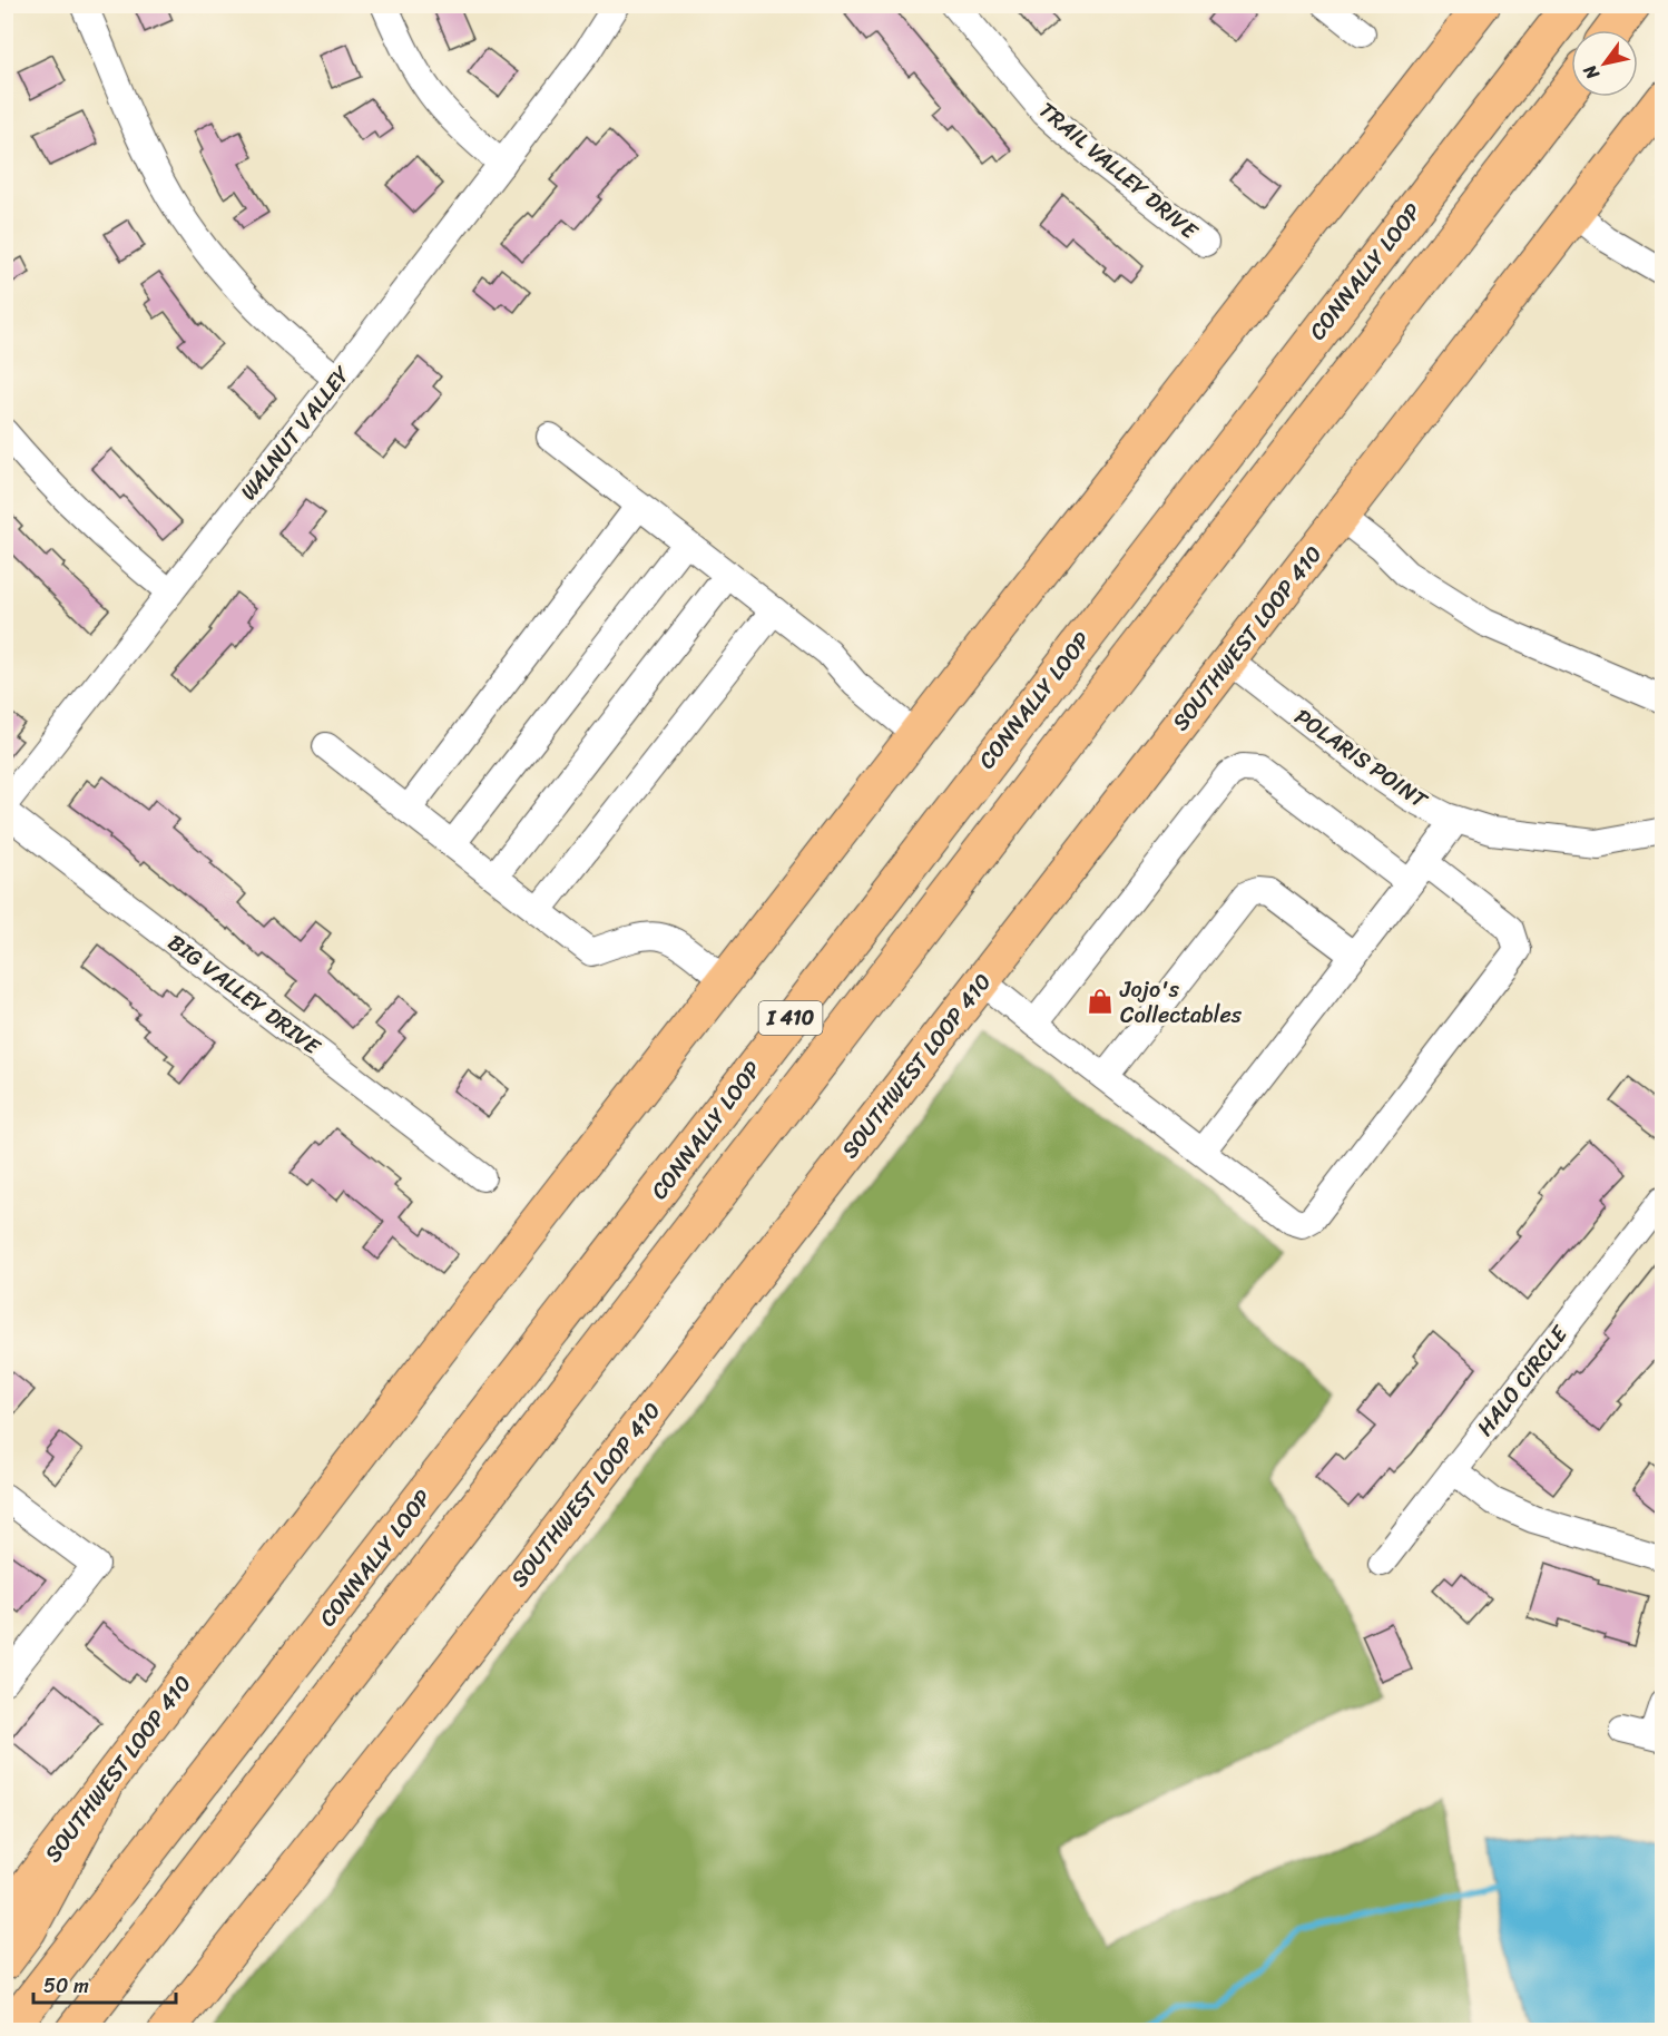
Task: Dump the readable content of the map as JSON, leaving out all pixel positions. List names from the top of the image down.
{
  "streets": {
    "highway": ["CONNALLY LOOP", "I 410"],
    "main road": ["SOUTHWEST LOOP 410"],
    "street": [
      "TRAIL VALLEY DRIVE",
      "WALNUT VALLEY",
      "POLARIS POINT",
      "BIG VALLEY DRIVE",
      "HALO CIRCLE"
    ]
  },
  "crossings": [
    ["SOUTHWEST LOOP 410", "POLARIS POINT"]
  ],
  "places": {
    "shop": ["Jojo's Collectables"]
  },
  "scale_bar": "50 m",
  "north": "bottom left"
}
